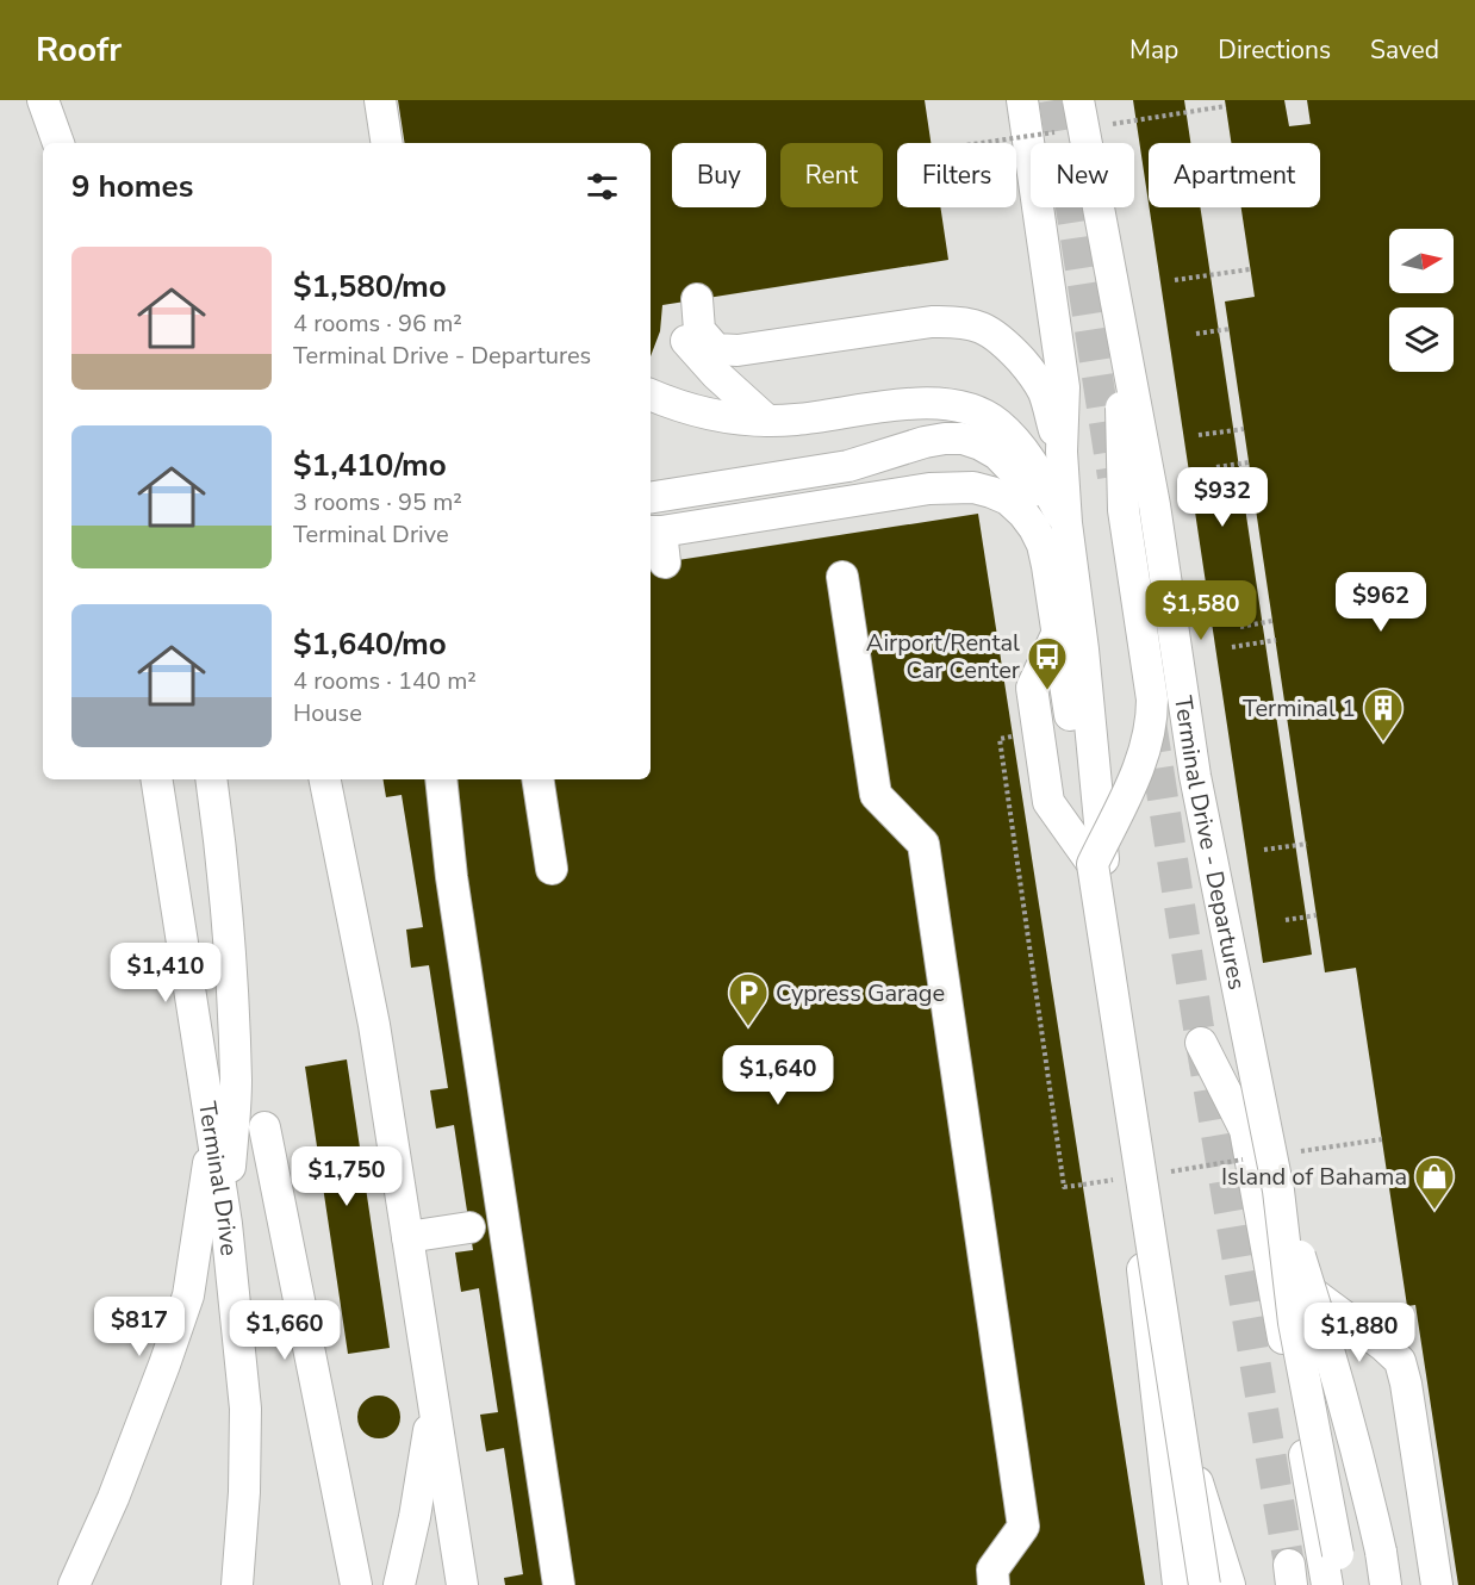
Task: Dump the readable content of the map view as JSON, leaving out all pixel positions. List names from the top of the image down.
{
  "streets": {
    "street": ["Terminal Drive - Departures", "Terminal Drive"]
  },
  "places": {
    "bus stop": ["Airport/Rental Car Center"],
    "building": ["Terminal 1"],
    "parking": ["Cypress Garage"],
    "shop": ["Island of Bahama"]
  },
  "north": "right",
  "page": {
    "header": "Roofr",
    "nav": ["Map", "Directions", "Saved"],
    "chip": [
      "Buy",
      "Rent",
      "Filters",
      "New",
      "Apartment"
    ],
    "heading": "9 homes",
    "list": [
      {
        "name": "$1,580/mo",
        "note": "4 rooms · 96 m² · Terminal Drive - Departures"
      },
      {
        "name": "$1,410/mo",
        "note": "3 rooms · 95 m² · Terminal Drive"
      },
      {
        "name": "$1,640/mo",
        "note": "4 rooms · 140 m² · House"
      }
    ],
    "price": [
      "$932",
      "$962",
      "$1,580",
      "$1,410",
      "$1,640",
      "$1,750",
      "$817",
      "$1,660",
      "$1,880"
    ]
  }
}
